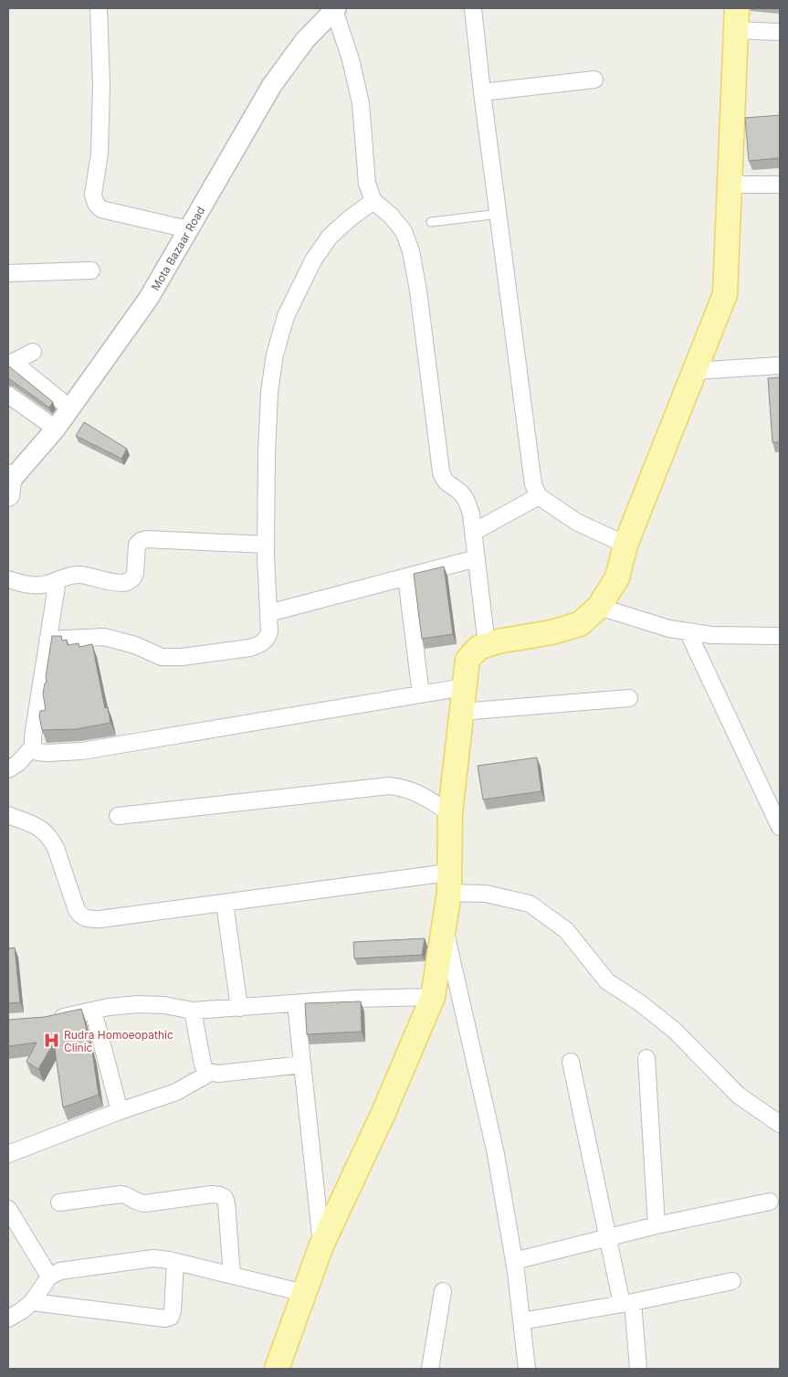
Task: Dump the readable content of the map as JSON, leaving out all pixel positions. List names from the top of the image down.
{
  "streets": {
    "street": ["Mota Bazaar Road"]
  },
  "places": {
    "hospital": ["Rudra Homoeopathic Clinic"]
  }
}
